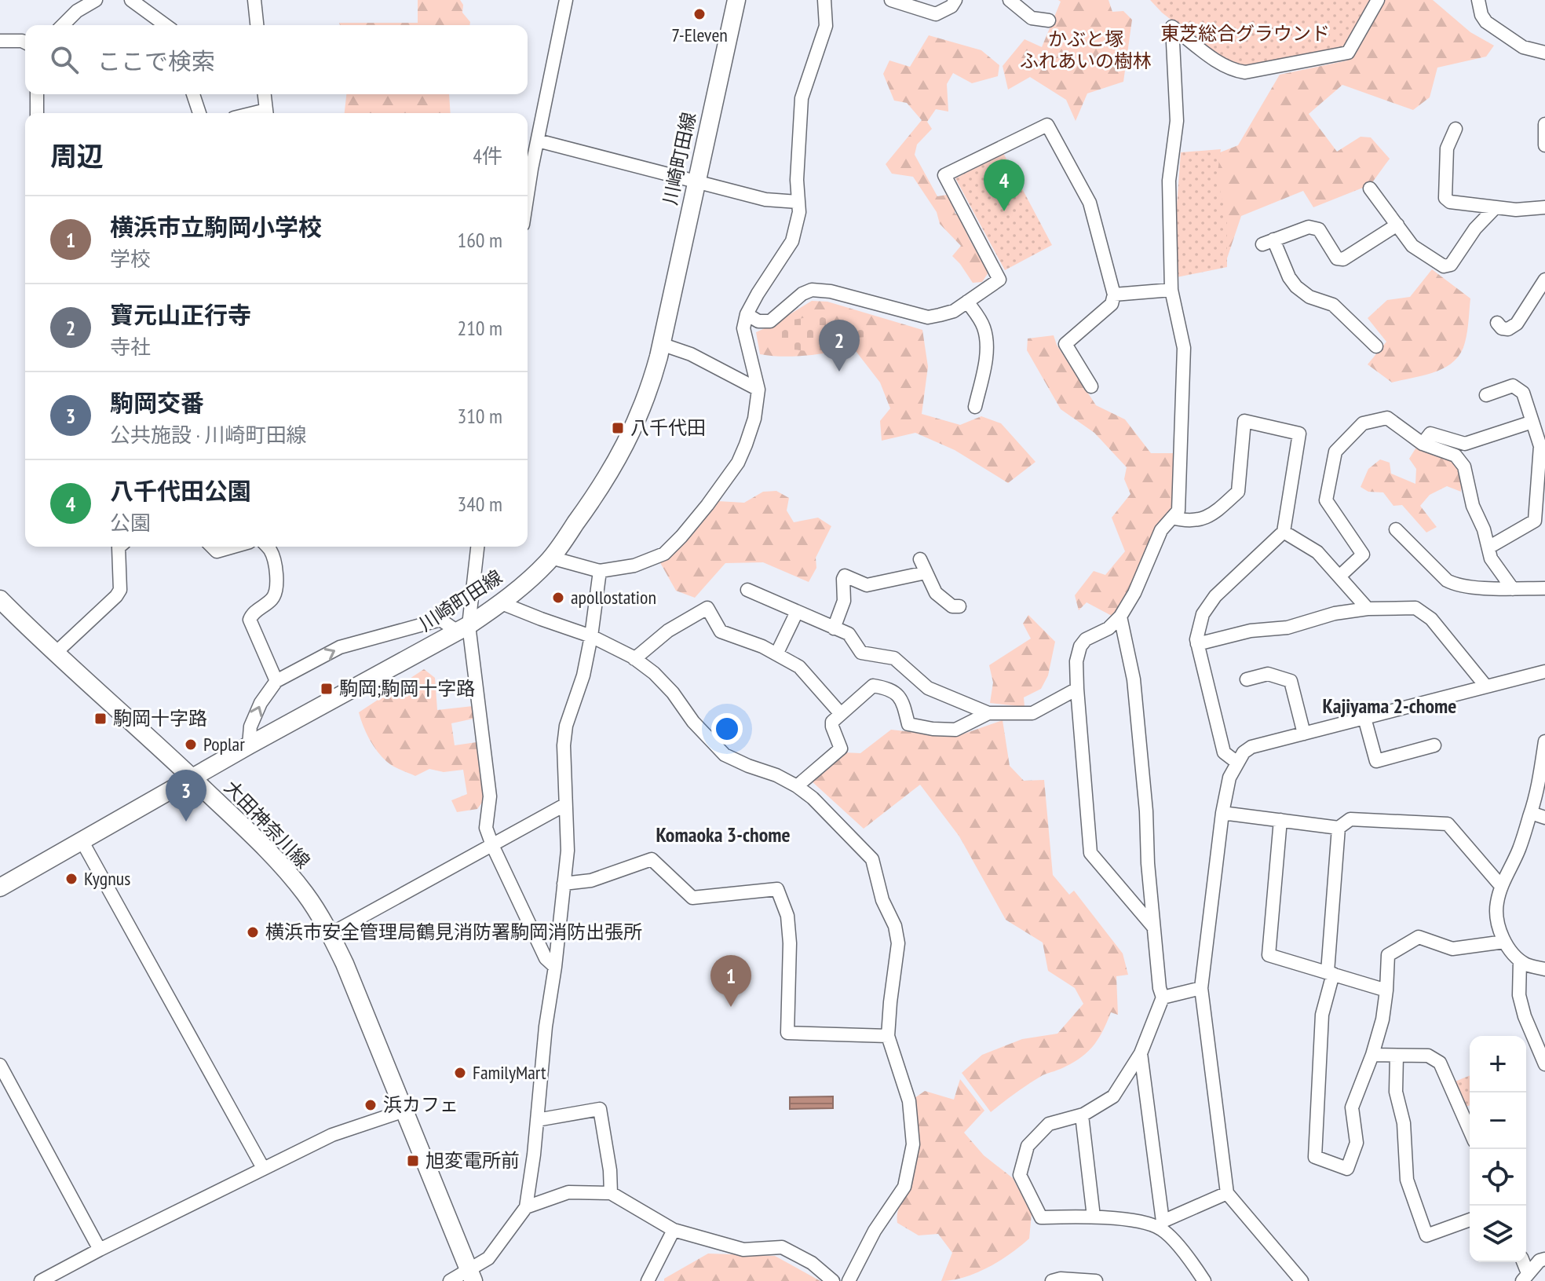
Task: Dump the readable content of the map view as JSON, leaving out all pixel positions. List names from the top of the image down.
{
  "streets": {
    "main road": ["川崎町田線", "大田神奈川線"]
  },
  "crossings": [
    ["川崎町田線", "大田神奈川線"]
  ],
  "districts": ["Kajiyama 2-chome", "Komaoka 3-chome"],
  "parks": ["東芝総合グラウンド", "かぶと塚 ふれあいの樹林"],
  "places": {
    "other": [
      "7-Eleven",
      "apollostation",
      "Poplar",
      "Kygnus",
      "横浜市安全管理局鶴見消防署駒岡消防出張所",
      "FamilyMart",
      "浜カフェ"
    ],
    "transit": [
      "八千代田",
      "駒岡;駒岡十字路",
      "駒岡十字路",
      "旭変電所前"
    ]
  },
  "page": {
    "search": "ここで検索",
    "heading": ["周辺", "4件"],
    "pins": [
      "4",
      "2",
      "3",
      "1"
    ],
    "list": [
      {
        "mark": "1",
        "name": "横浜市立駒岡小学校",
        "note": "学校",
        "value": "160 m"
      },
      {
        "mark": "2",
        "name": "寶元山正行寺",
        "note": "寺社",
        "value": "210 m"
      },
      {
        "mark": "3",
        "name": "駒岡交番",
        "note": "公共施設 · 川崎町田線",
        "value": "310 m"
      },
      {
        "mark": "4",
        "name": "八千代田公園",
        "note": "公園",
        "value": "340 m"
      }
    ],
    "map_buttons": ["+", "−"]
  }
}
